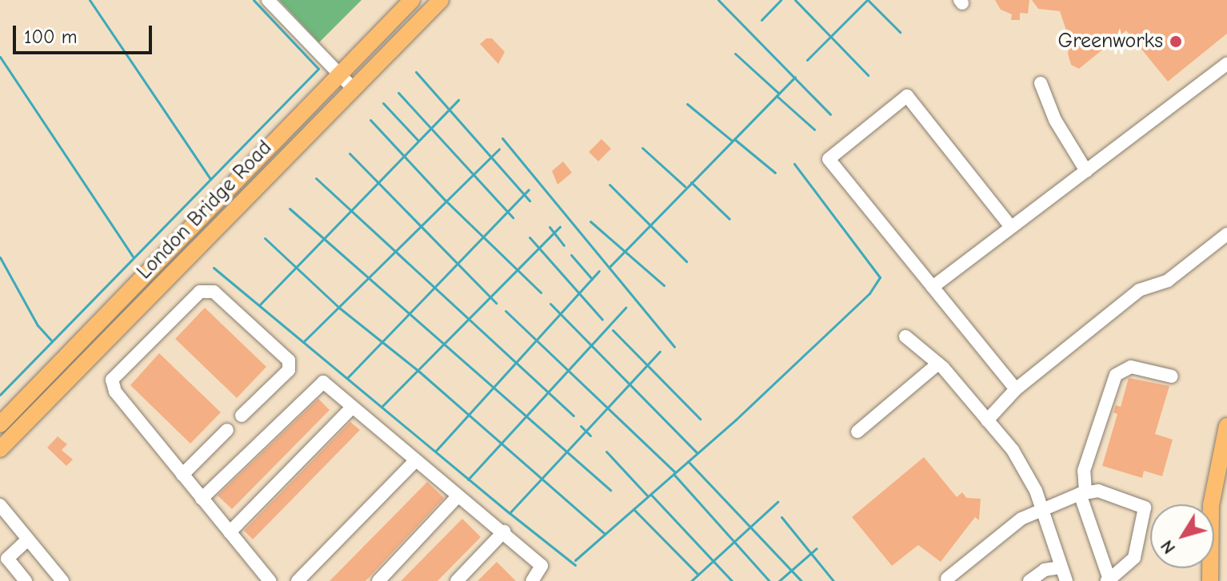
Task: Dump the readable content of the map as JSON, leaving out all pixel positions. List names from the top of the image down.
{
  "streets": {
    "main road": ["London Bridge Road"]
  },
  "places": ["Greenworks"],
  "scale_bar": "100 m",
  "north": "bottom left"
}
